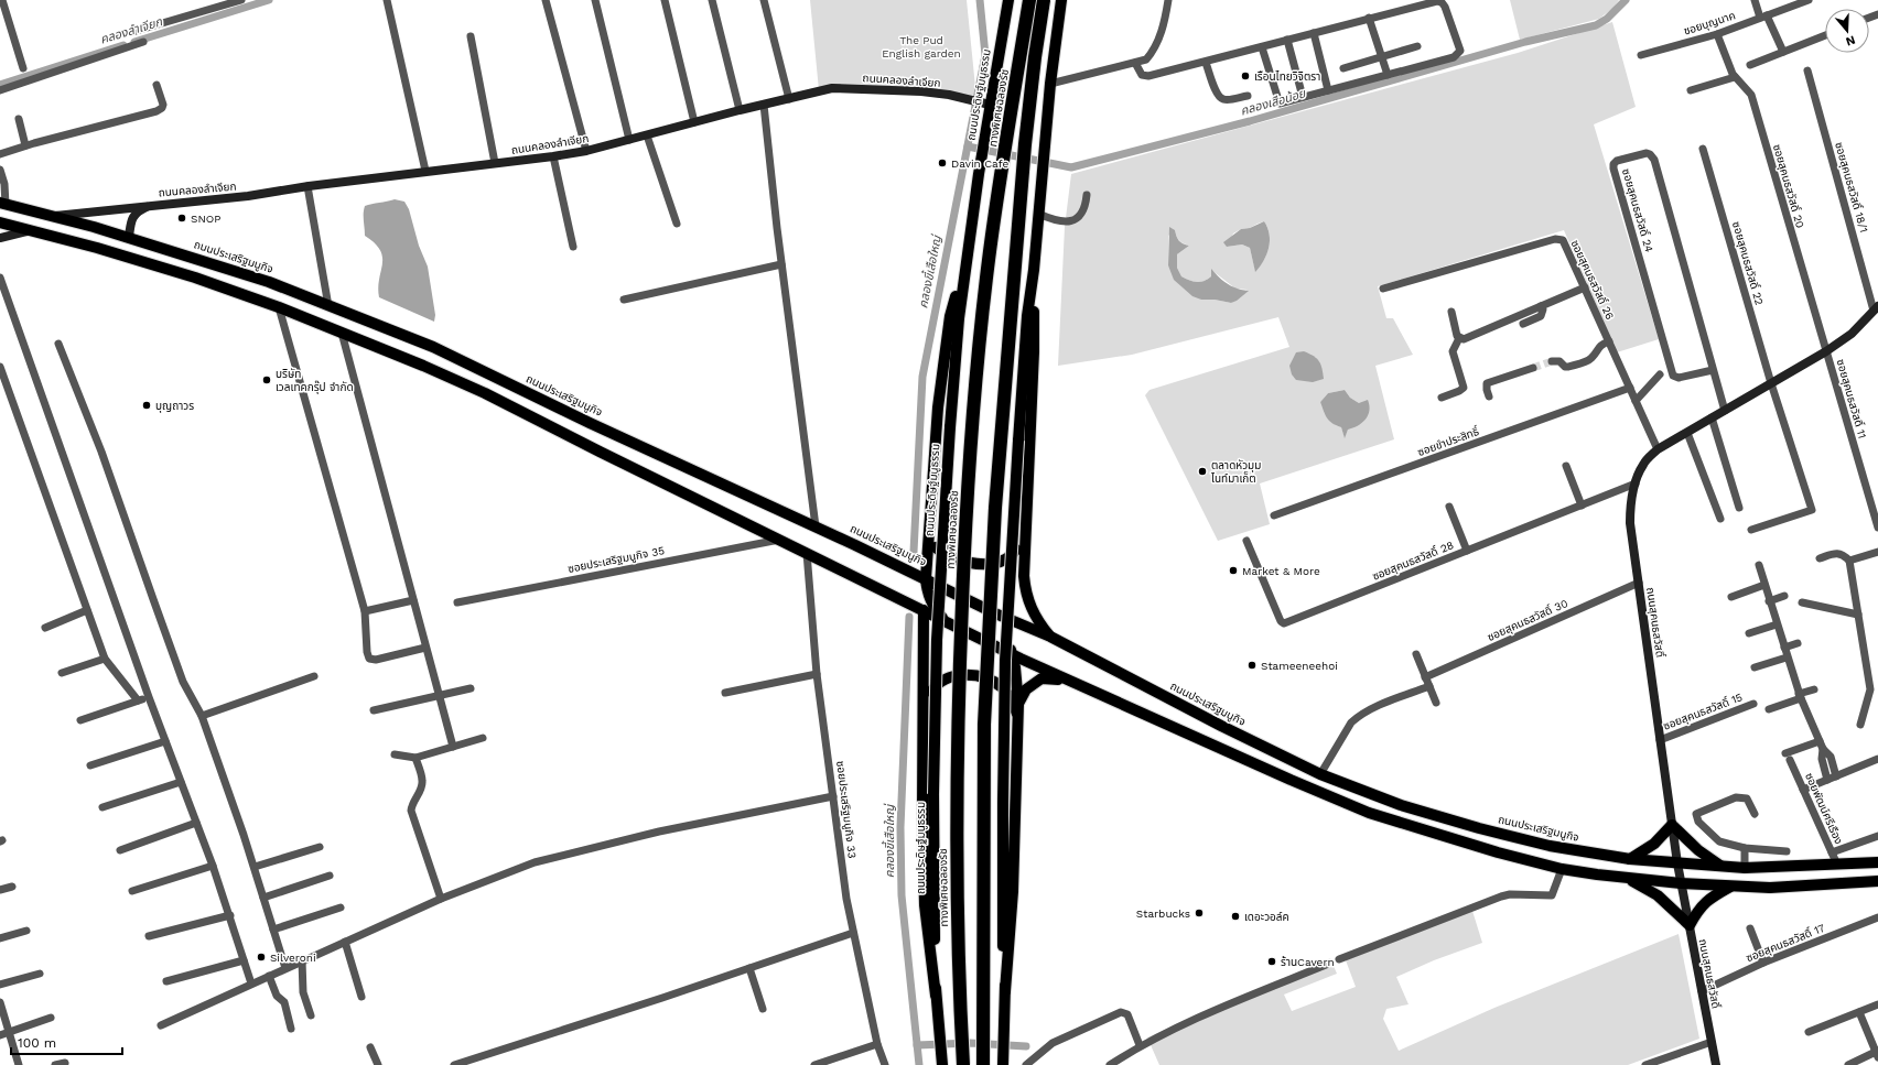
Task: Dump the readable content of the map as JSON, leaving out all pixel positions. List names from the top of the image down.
{
  "streets": {
    "highway": ["ทางพิเศษฉลองรัช"],
    "main road": ["ถนนประดิษฐ์มนูธรรม", "ถนนประเสริฐมนูกิจ"],
    "street": [
      "ซอยบุญนาค",
      "ถนนคลองลำเจียก",
      "ซอยสุคนธสวัสดิ์ 20",
      "ซอยสุคนธสวัสดิ์ 18/1",
      "ซอยสุคนธสวัสดิ์ 24",
      "ซอยสุคนธสวัสดิ์ 22",
      "ซอยสุคนธสวัสดิ์ 26",
      "ซอยสุคนธสวัสดิ์ 11",
      "ซอยขำประสิทธิ์",
      "ซอยประเสริฐมนูกิจ 35",
      "ซอยสุคนธสวัสดิ์ 28",
      "ซอยสุคนธสวัสดิ์ 30",
      "ถนนสุคนธสวัสดิ์",
      "ซอยสุคนธสวัสดิ์ 15",
      "ซอยพัฒน์ศรีเรือง",
      "ซอยประเสริฐมนูกิจ 33",
      "ซอยสุคนธสวัสดิ์ 17"
    ]
  },
  "crossings": [
    ["ซอยบุญนาค", "ซอยสุคนธสวัสดิ์ 20"],
    ["ถนนคลองลำเจียก", "ถนนประดิษฐ์มนูธรรม"],
    ["ถนนคลองลำเจียก", "ถนนประเสริฐมนูกิจ"],
    ["ซอยสุคนธสวัสดิ์ 20", "ซอยสุคนธสวัสดิ์ 11"],
    ["ซอยสุคนธสวัสดิ์ 20", "ถนนสุคนธสวัสดิ์"],
    ["ซอยสุคนธสวัสดิ์ 18/1", "ถนนสุคนธสวัสดิ์"],
    ["ซอยสุคนธสวัสดิ์ 24", "ถนนสุคนธสวัสดิ์"],
    ["ถนนประเสริฐมนูกิจ", "ถนนสุคนธสวัสดิ์"],
    ["ถนนประเสริฐมนูกิจ", "ซอยพัฒน์ศรีเรือง"],
    ["ซอยสุคนธสวัสดิ์ 22", "ถนนสุคนธสวัสดิ์"],
    ["ซอยสุคนธสวัสดิ์ 26", "ซอยขำประสิทธิ์"],
    ["ซอยสุคนธสวัสดิ์ 26", "ถนนสุคนธสวัสดิ์"],
    ["ซอยสุคนธสวัสดิ์ 11", "ถนนสุคนธสวัสดิ์"],
    ["ซอยสุคนธสวัสดิ์ 28", "ถนนสุคนธสวัสดิ์"],
    ["ซอยสุคนธสวัสดิ์ 30", "ถนนสุคนธสวัสดิ์"],
    ["ถนนสุคนธสวัสดิ์", "ซอยสุคนธสวัสดิ์ 15"],
    ["ถนนสุคนธสวัสดิ์", "ซอยสุคนธสวัสดิ์ 17"]
  ],
  "water": ["คลองลำเจียก", "คลองเสือน้อย", "คลองขี้เสือใหญ่"],
  "parks": ["The Pud English garden"],
  "places": [
    "เรือนไทยวิจิตรา",
    "Davin Cafe",
    "SNOP",
    "บริษัท เวลเทคกรุ๊ป จำกัด",
    "บุญถาวร",
    "ตลาดหัวมุม ไนท์มาเก็ต",
    "Market & More",
    "Stameeneehoi",
    "Starbucks",
    "เดอะวอล์ค",
    "Silveroni",
    "ร้านCavern"
  ],
  "scale_bar": "100 m",
  "north": "bottom"
}
